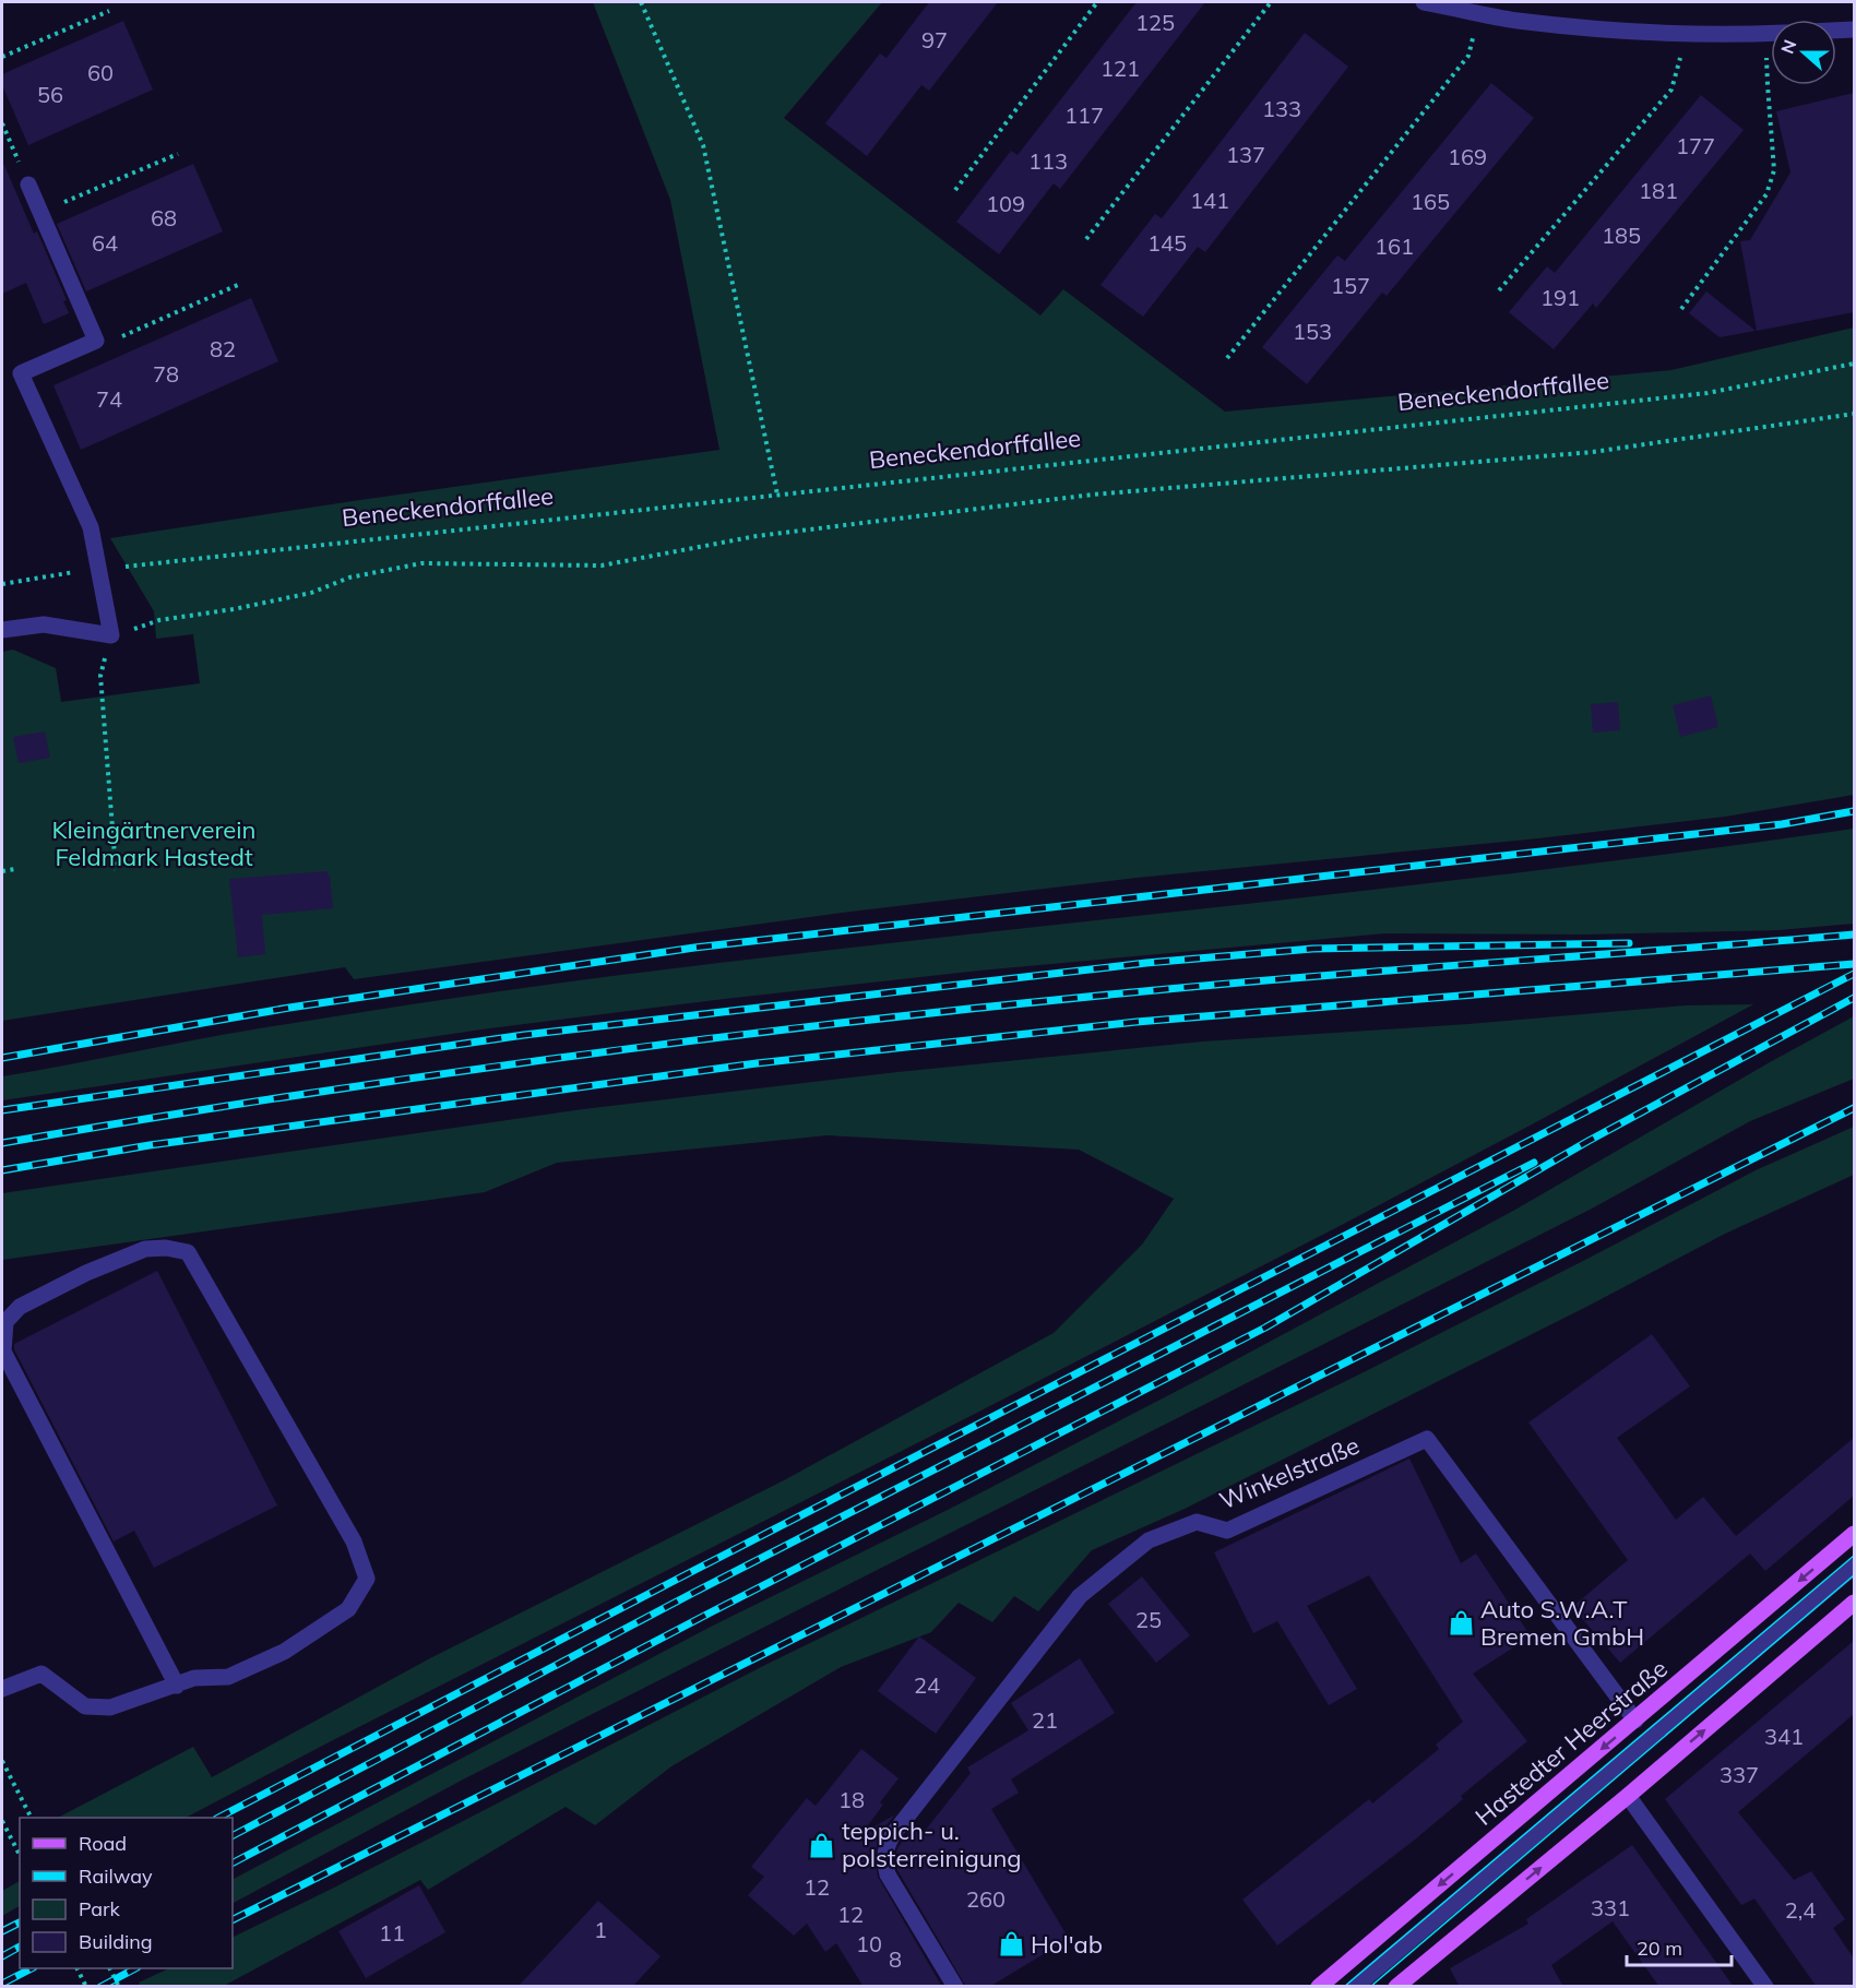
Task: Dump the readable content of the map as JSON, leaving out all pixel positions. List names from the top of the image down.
{
  "streets": {
    "main road": ["Hastedter Heerstraße"],
    "street": ["Winkelstraße"],
    "path": ["Beneckendorffallee"]
  },
  "crossings": [
    ["Winkelstraße", "Hastedter Heerstraße"]
  ],
  "parks": ["Kleingärtnerverein Feldmark Hastedt"],
  "places": {
    "shop": ["Auto S.W.A.T Bremen GmbH", "teppich- u. polsterreinigung", "Hol'ab"]
  },
  "house_numbers": [
    "125",
    "97",
    "121",
    "60",
    "56",
    "133",
    "117",
    "177",
    "137",
    "169",
    "113",
    "181",
    "141",
    "165",
    "109",
    "68",
    "185",
    "64",
    "145",
    "161",
    "157",
    "191",
    "153",
    "82",
    "78",
    "74",
    "25",
    "24",
    "21",
    "341",
    "337",
    "18",
    "12",
    "260",
    "331",
    "2,4",
    "12",
    "1",
    "11",
    "10",
    "8"
  ],
  "legend": [
    "Road",
    "Railway",
    "Park",
    "Building"
  ],
  "scale_bar": "20 m",
  "north": "left"
}
